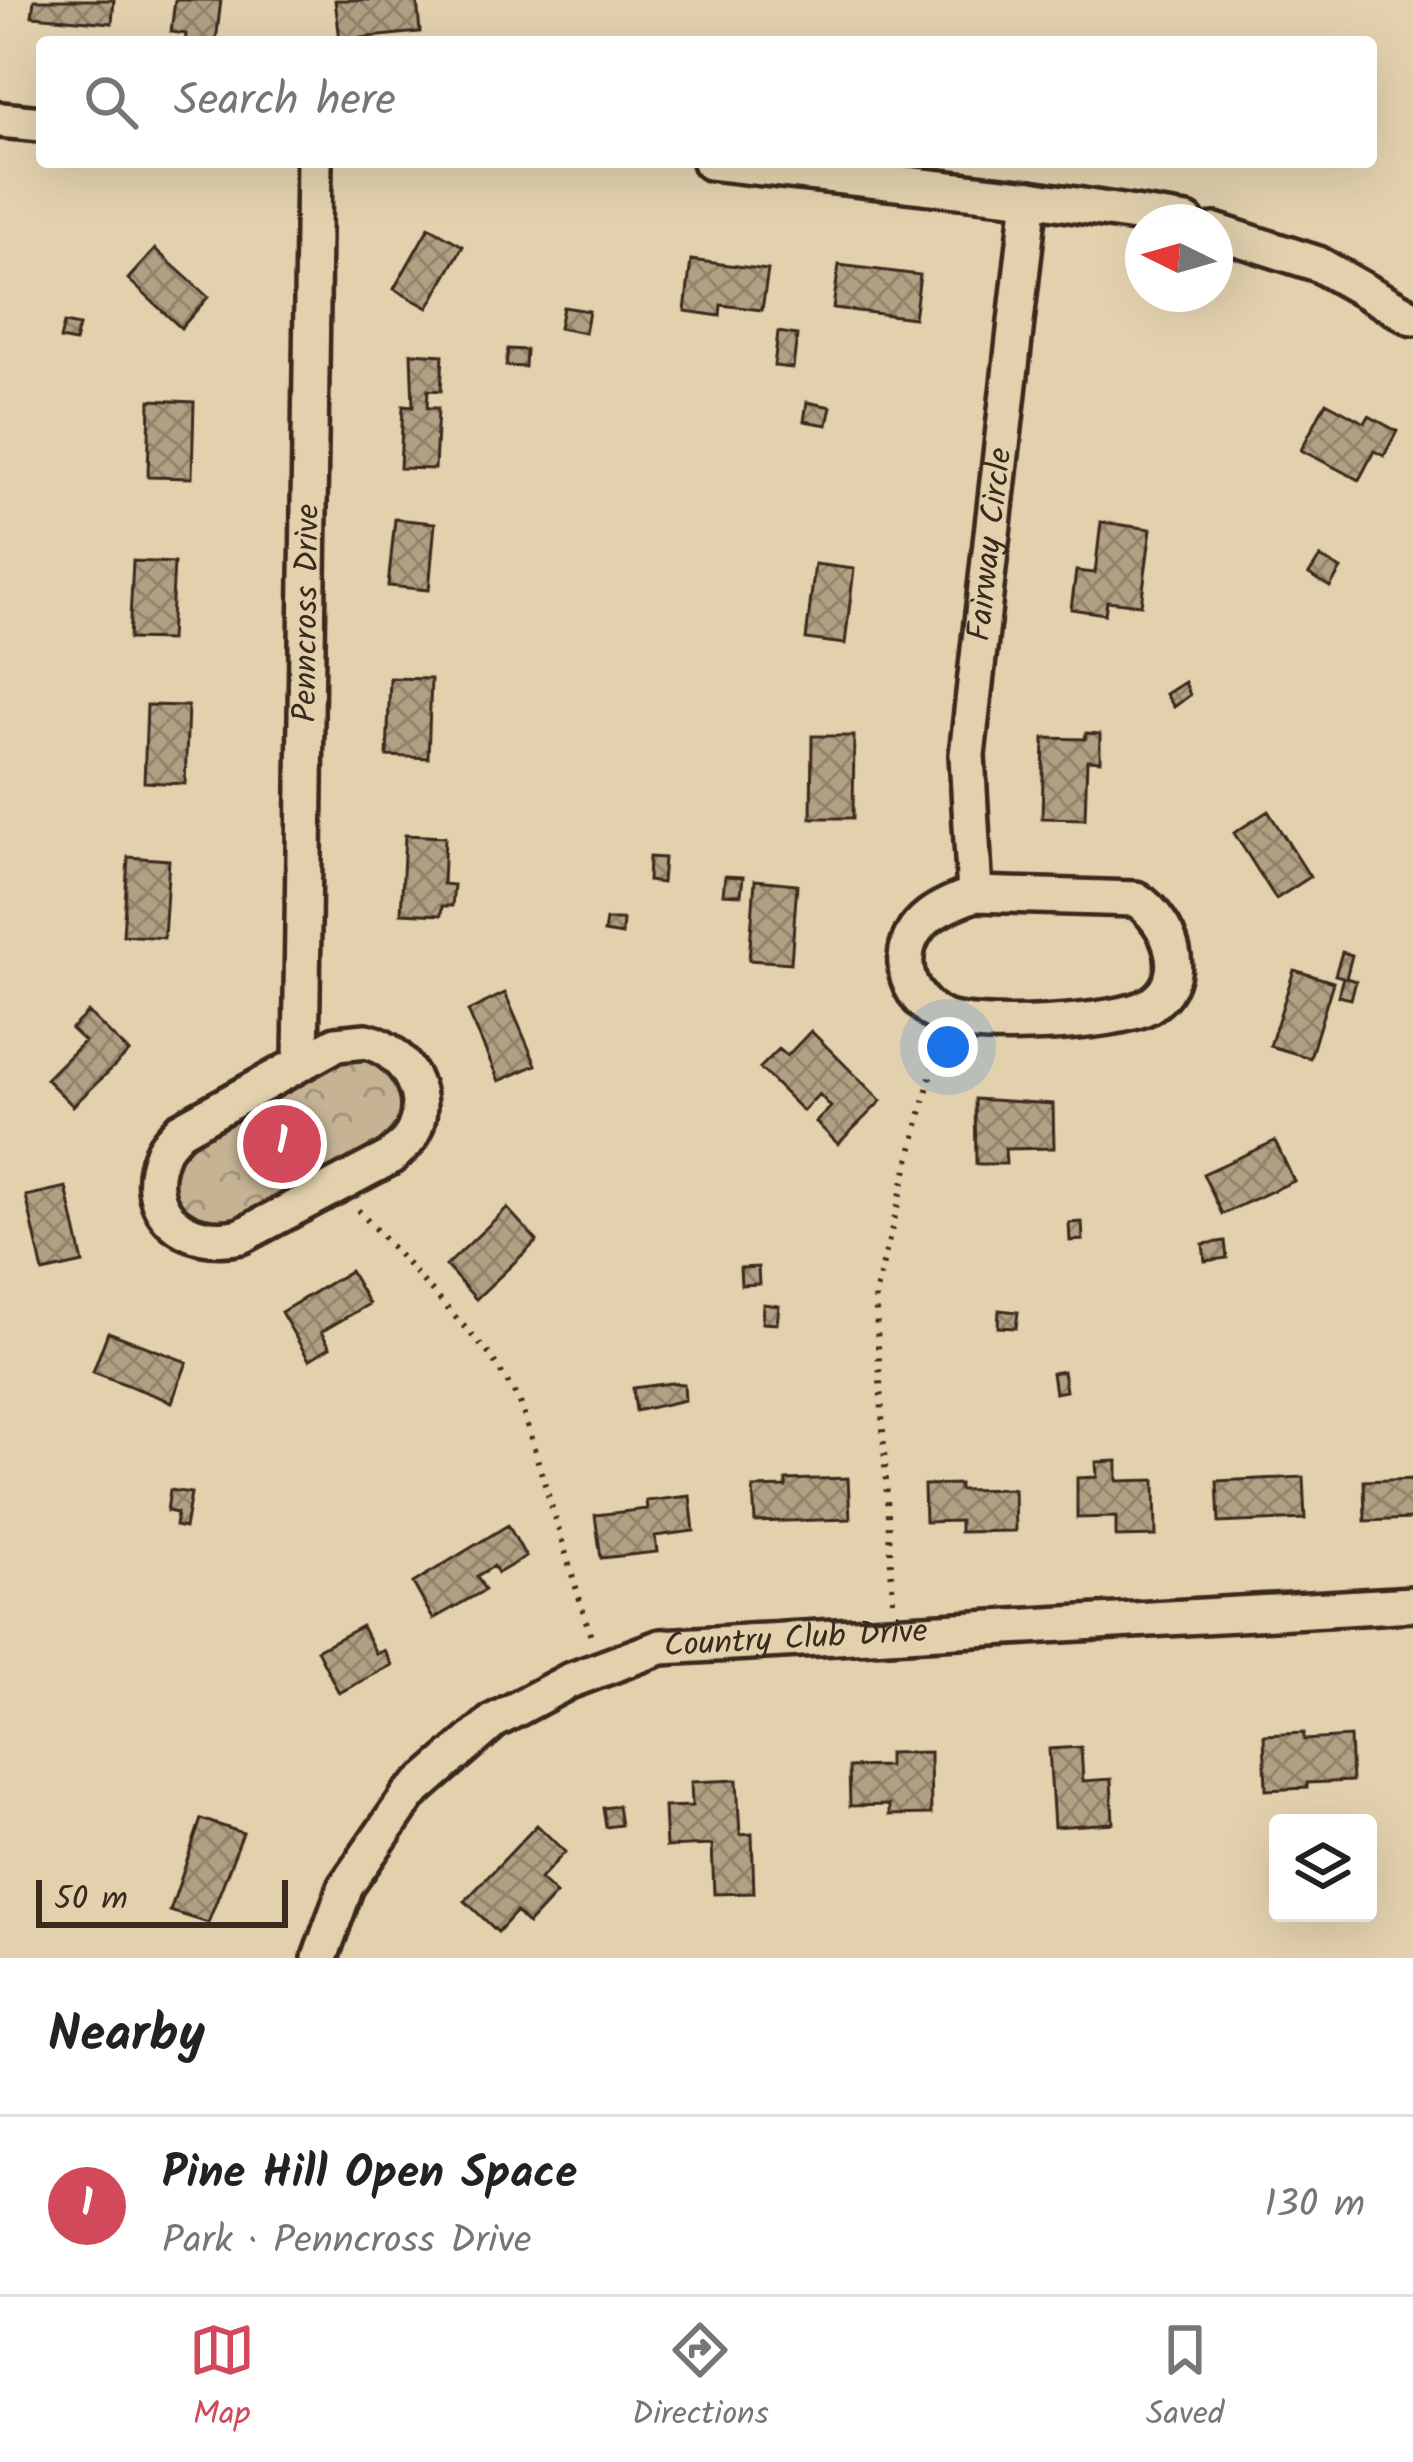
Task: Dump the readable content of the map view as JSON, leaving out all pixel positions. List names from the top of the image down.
{
  "streets": {
    "street": ["Fairway Circle", "Penncross Drive", "Country Club Drive"]
  },
  "scale_bar": "50 m",
  "north": "left",
  "page": {
    "search": "Search here",
    "pins": "1",
    "scale": "50 m",
    "heading": "Nearby",
    "list": [
      {
        "mark": "1",
        "name": "Pine Hill Open Space",
        "note": "Park · Penncross Drive",
        "value": "130 m"
      }
    ],
    "nav": ["Map", "Directions", "Saved"]
  }
}
